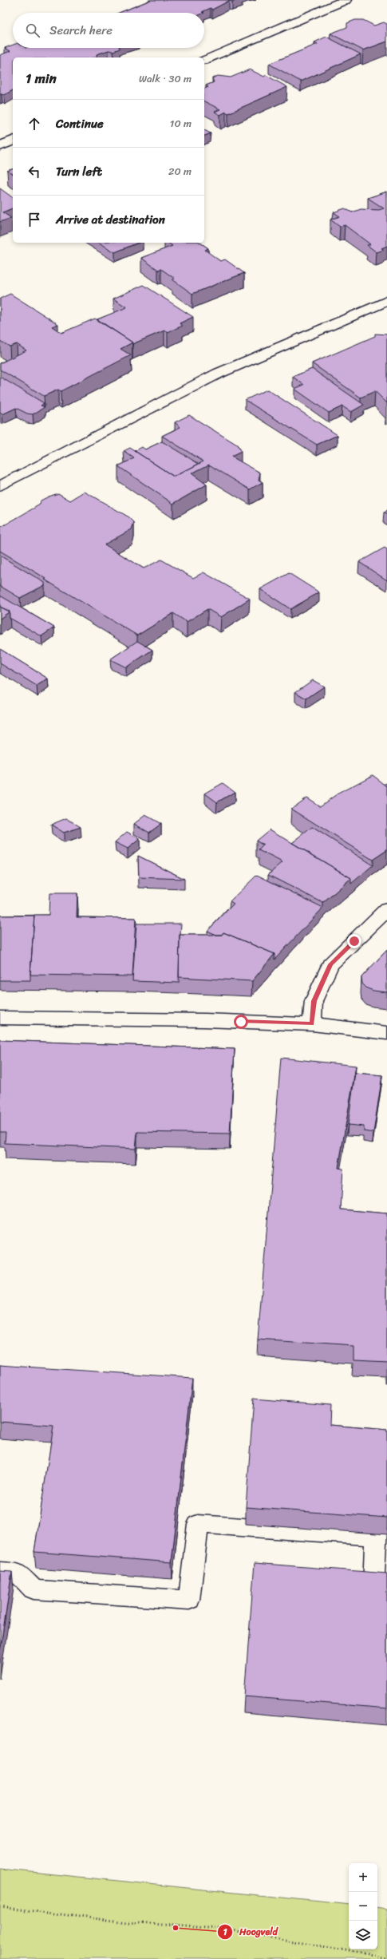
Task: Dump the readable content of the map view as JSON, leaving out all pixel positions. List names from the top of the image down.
{
  "places": ["Hoogveld"],
  "page": {
    "search": "Search here",
    "heading": ["1 min", "Walk · 30 m"],
    "list": [
      ["Continue", "10 m"],
      ["Turn left", "20 m"],
      "Arrive at destination"
    ],
    "map_buttons": ["+", "−"]
  }
}
